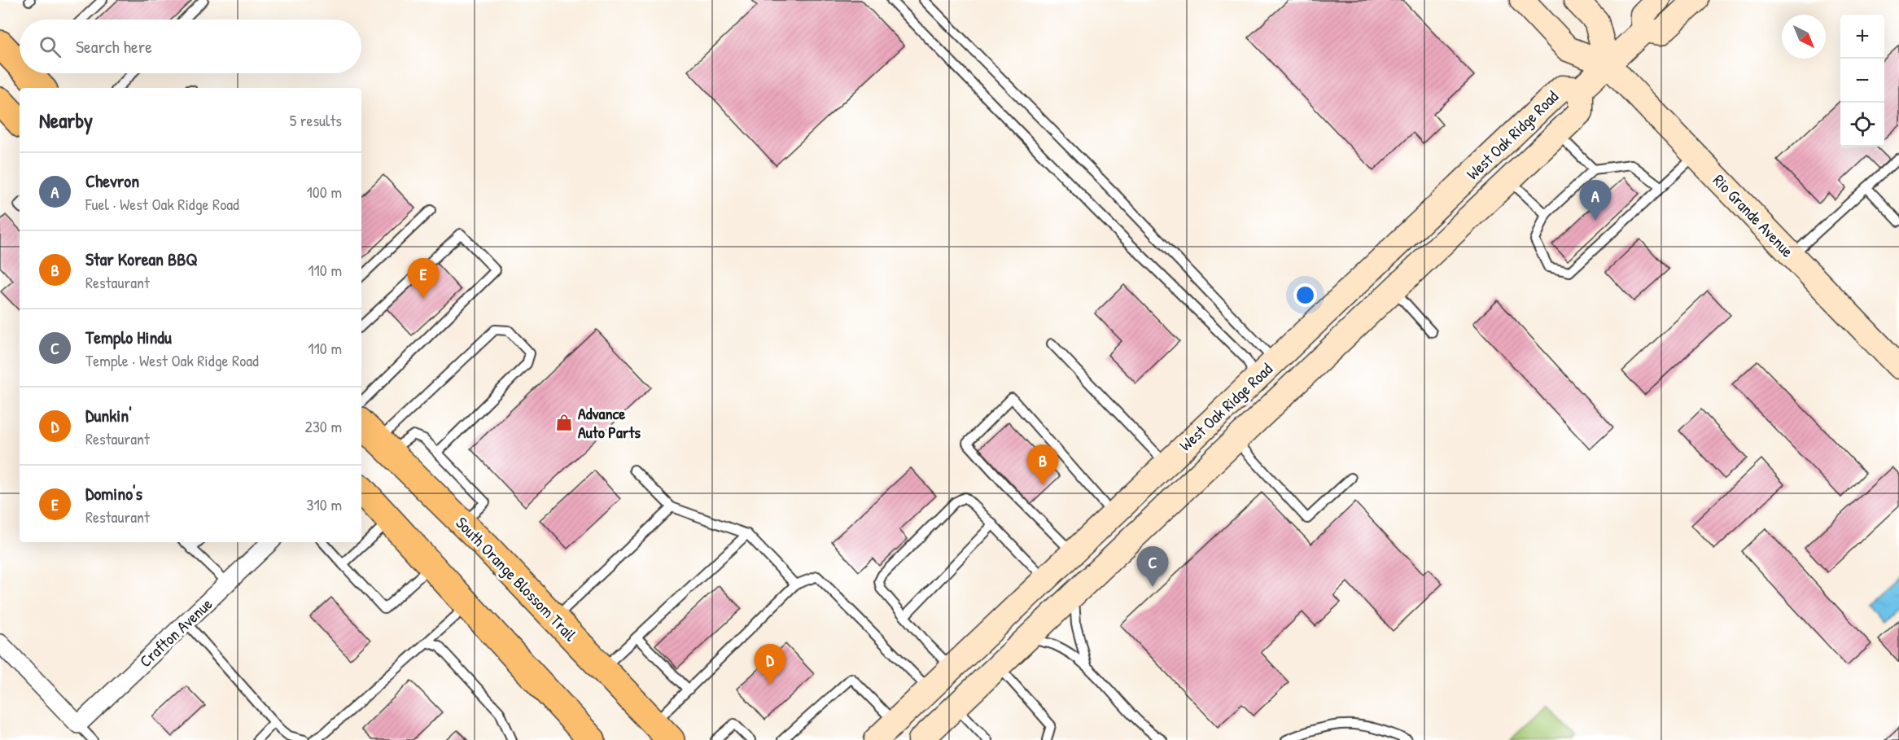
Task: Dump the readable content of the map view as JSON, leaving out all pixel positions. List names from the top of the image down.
{
  "streets": {
    "main road": ["South Orange Blossom Trail"],
    "street": ["West Oak Ridge Road", "Rio Grande Avenue", "Crafton Avenue"]
  },
  "crossings": [
    ["West Oak Ridge Road", "Rio Grande Avenue"]
  ],
  "places": {
    "shop": ["Advance Auto Parts"]
  },
  "north": "bottom right",
  "page": {
    "map_buttons": ["+", "−"],
    "search": "Search here",
    "heading": ["Nearby", "5 results"],
    "list": [
      {
        "mark": "A",
        "name": "Chevron",
        "note": "Fuel · West Oak Ridge Road",
        "value": "100 m"
      },
      {
        "mark": "B",
        "name": "Star Korean BBQ",
        "note": "Restaurant",
        "value": "110 m"
      },
      {
        "mark": "C",
        "name": "Templo Hindu",
        "note": "Temple · West Oak Ridge Road",
        "value": "110 m"
      },
      {
        "mark": "D",
        "name": "Dunkin'",
        "note": "Restaurant",
        "value": "230 m"
      },
      {
        "mark": "E",
        "name": "Domino's",
        "note": "Restaurant",
        "value": "310 m"
      }
    ],
    "pins": [
      "A",
      "E",
      "B",
      "C",
      "D"
    ]
  }
}
